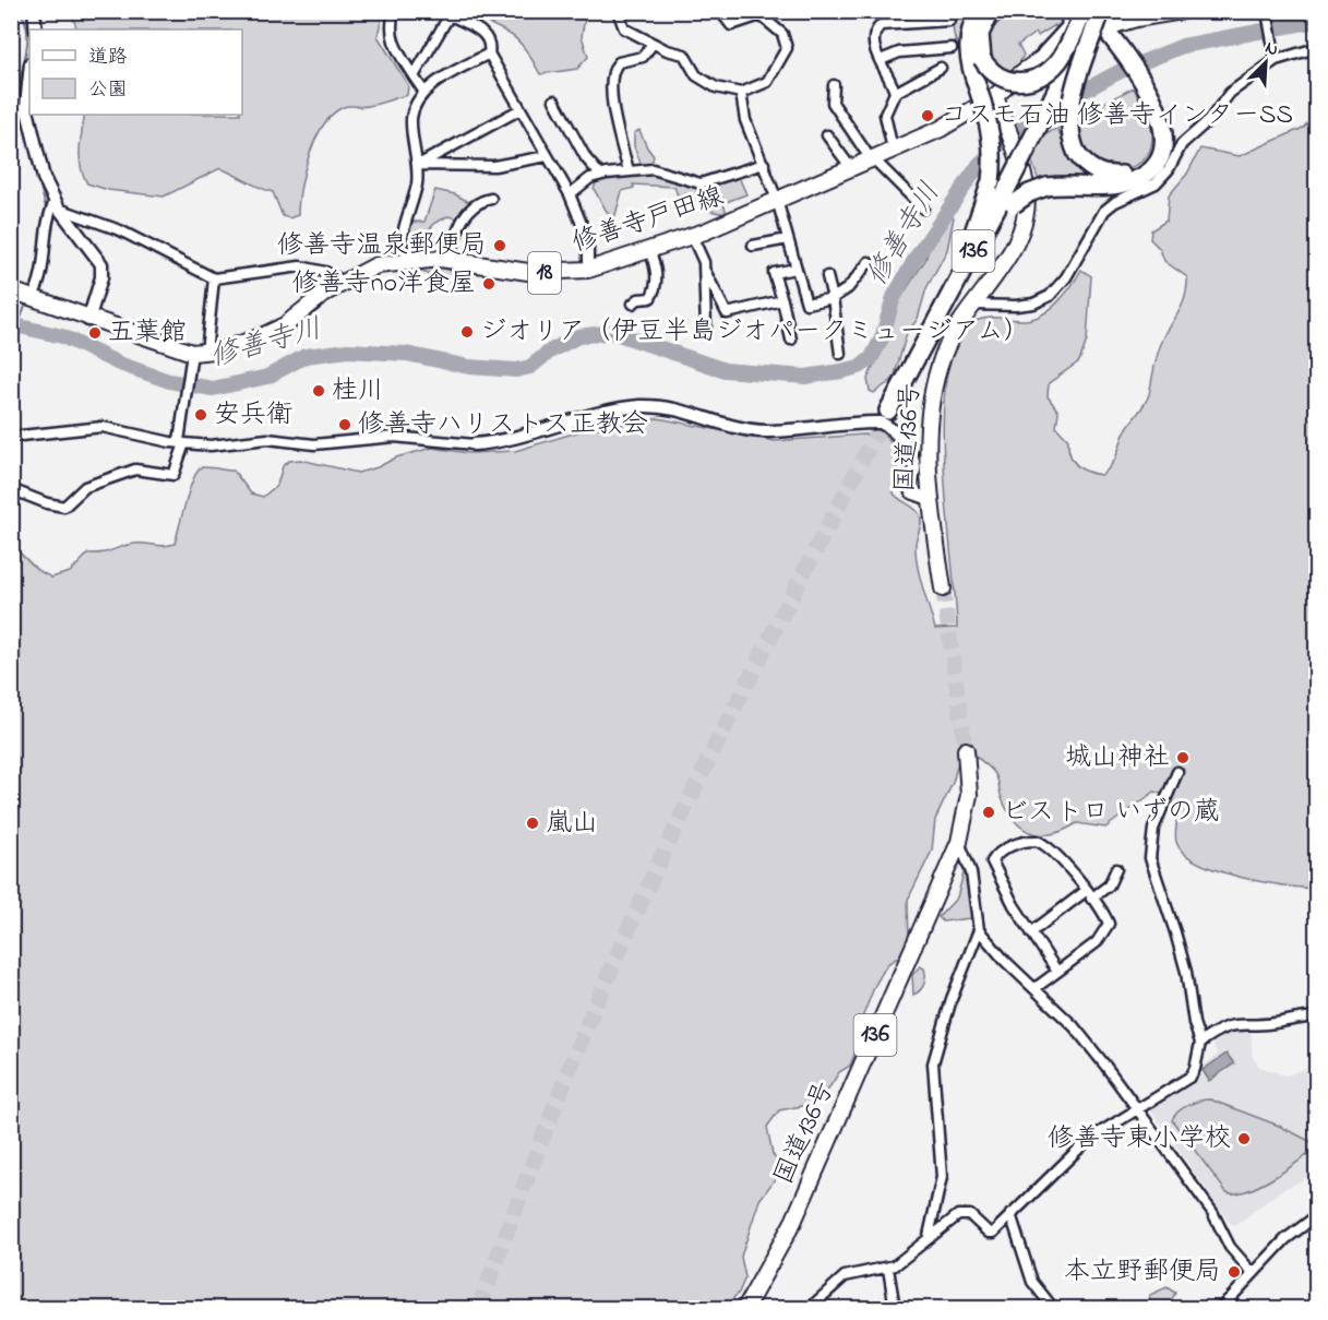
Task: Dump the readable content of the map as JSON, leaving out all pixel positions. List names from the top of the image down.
{
  "streets": {
    "highway": ["136"],
    "main road": ["修善寺戸田線", "18", "国道136号"]
  },
  "crossings": [
    ["修善寺戸田線", "国道136号"]
  ],
  "water": ["修善寺川"],
  "places": [
    "コスモ石油 修善寺インターSS",
    "修善寺温泉郵便局",
    "修善寺no洋食屋",
    "ジオリア（伊豆半島ジオパークミュージアム）",
    "五葉館",
    "桂川",
    "安兵衛",
    "修善寺ハリストス正教会",
    "城山神社",
    "ビストロ いずの蔵",
    "嵐山",
    "修善寺東小学校",
    "本立野郵便局"
  ],
  "legend": ["道路", "公園"],
  "north": "top right"
}
